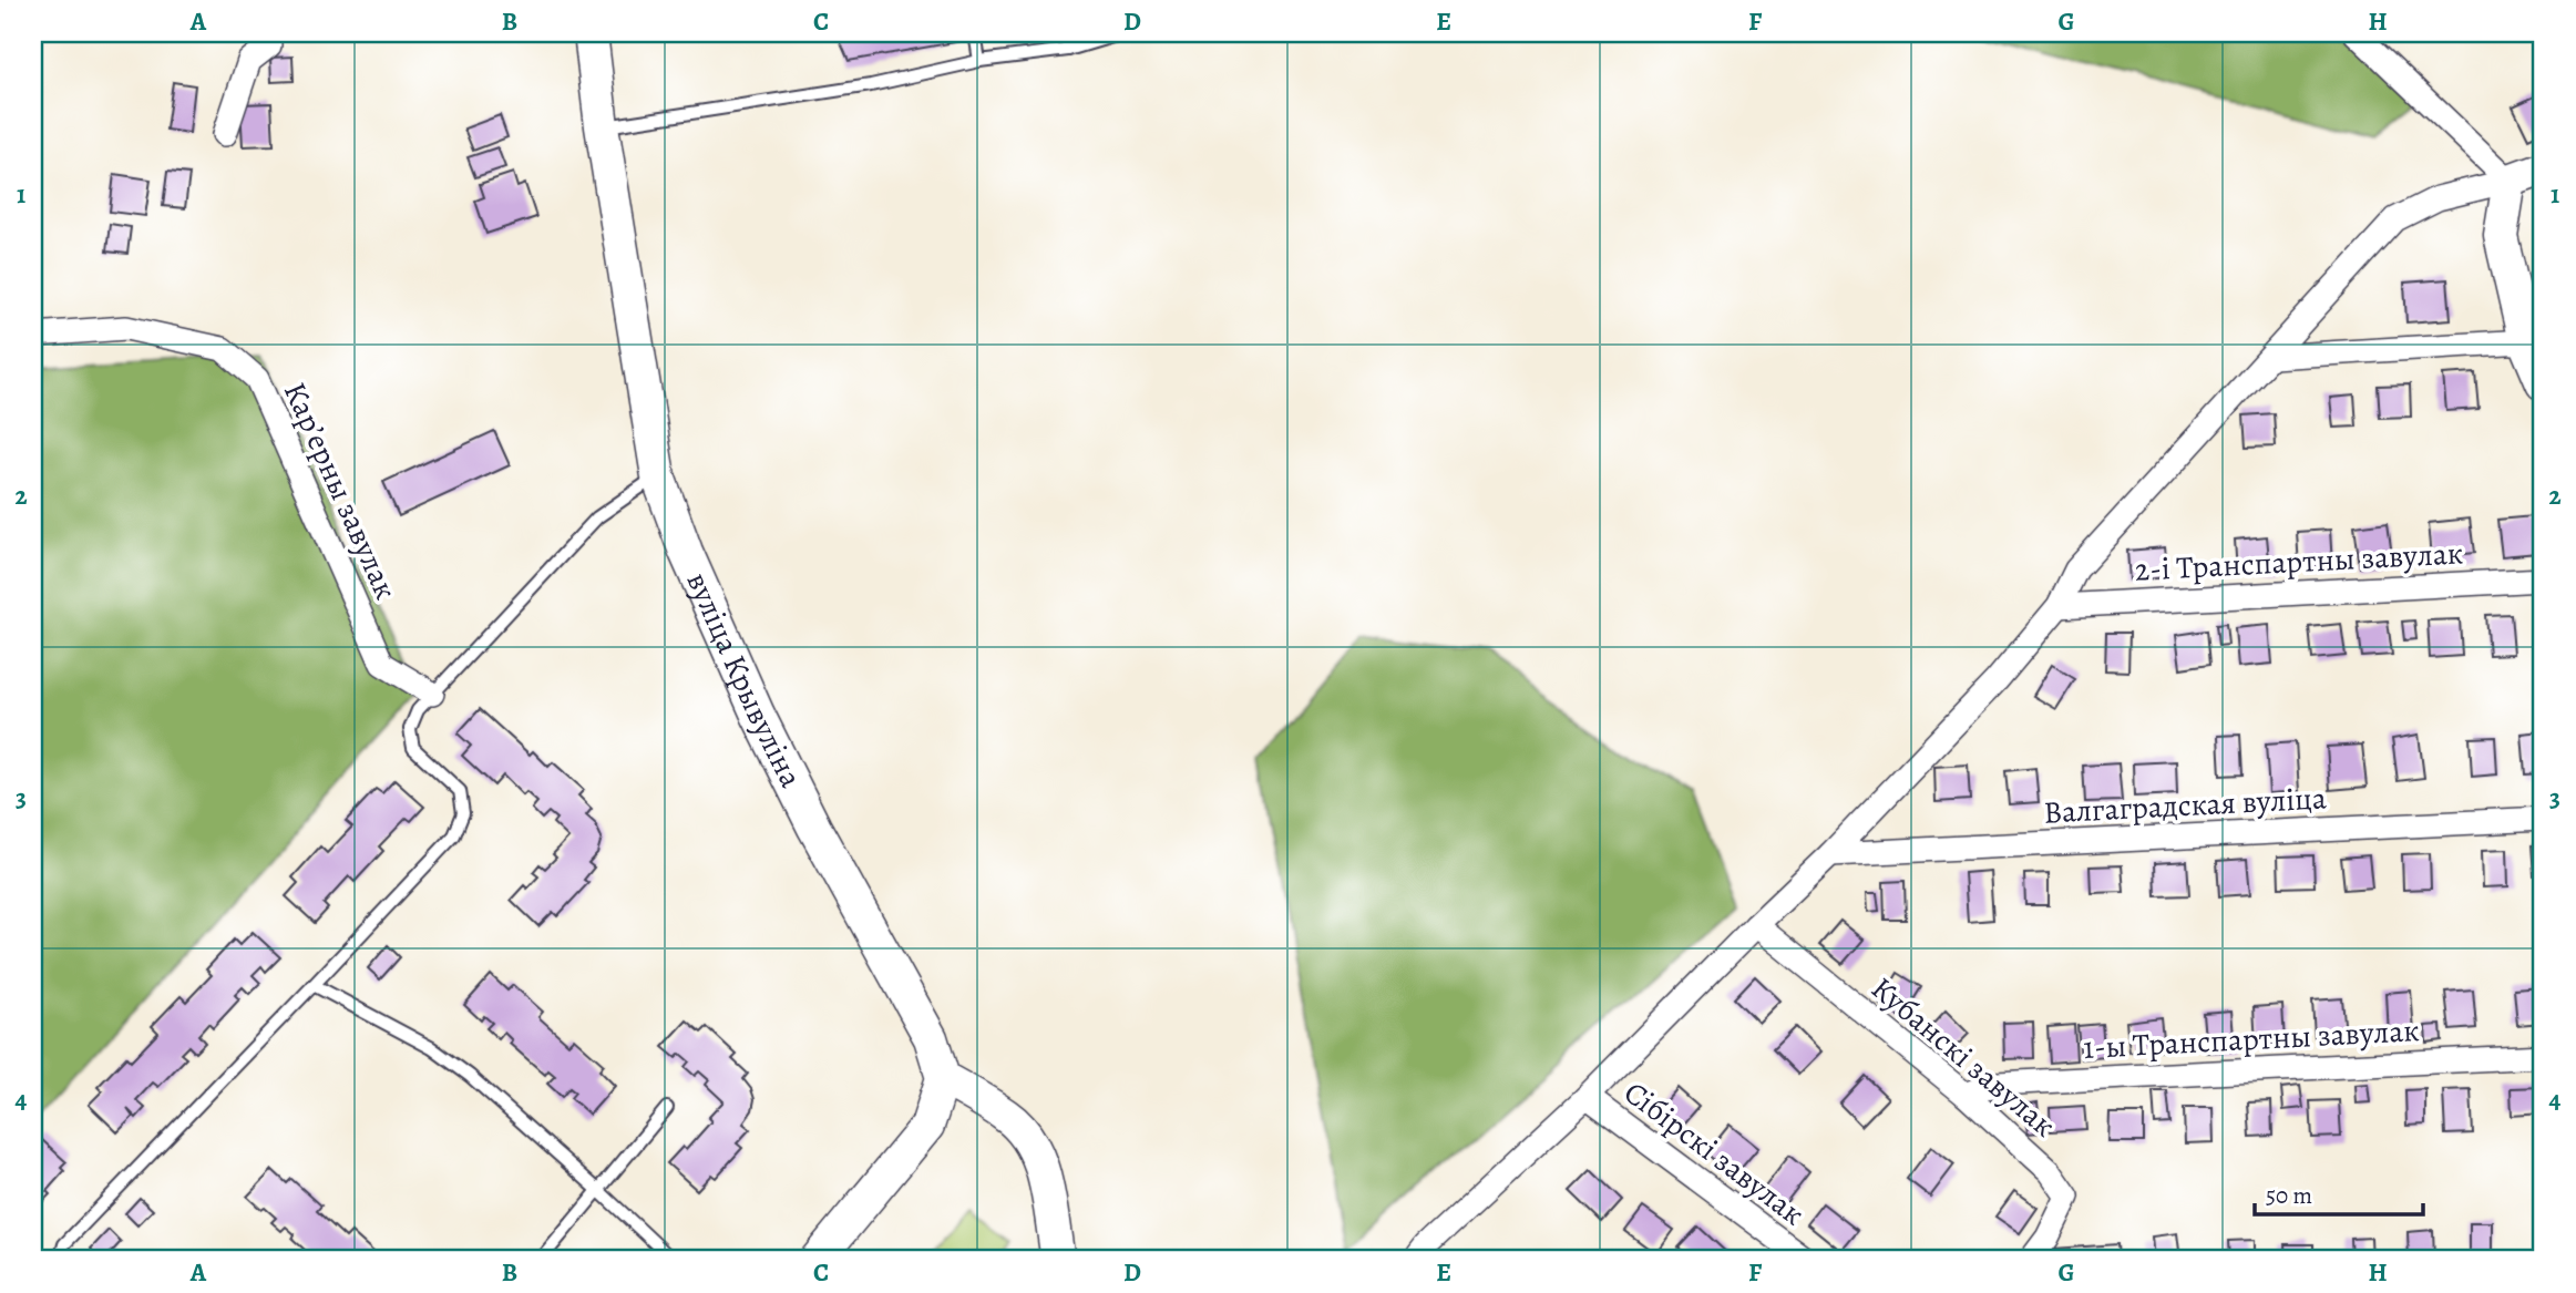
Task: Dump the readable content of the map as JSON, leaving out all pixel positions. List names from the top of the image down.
{
  "streets": {
    "main road": ["вуліца Крывуліна"],
    "street": [
      "Карʼерны завулак",
      "2-і Транспартны завулак",
      "Валгаградская вуліца",
      "1-ы Транспартны завулак",
      "Кубанскі завулак",
      "Сібірскі завулак"
    ]
  },
  "crossings": [
    ["1-ы Транспартны завулак", "Кубанскі завулак"]
  ],
  "scale_bar": "50 m",
  "grid": {
    "columns": [
      "A",
      "B",
      "C",
      "D",
      "E",
      "F",
      "G",
      "H"
    ],
    "rows": [
      "1",
      "2",
      "3",
      "4"
    ]
  }
}
